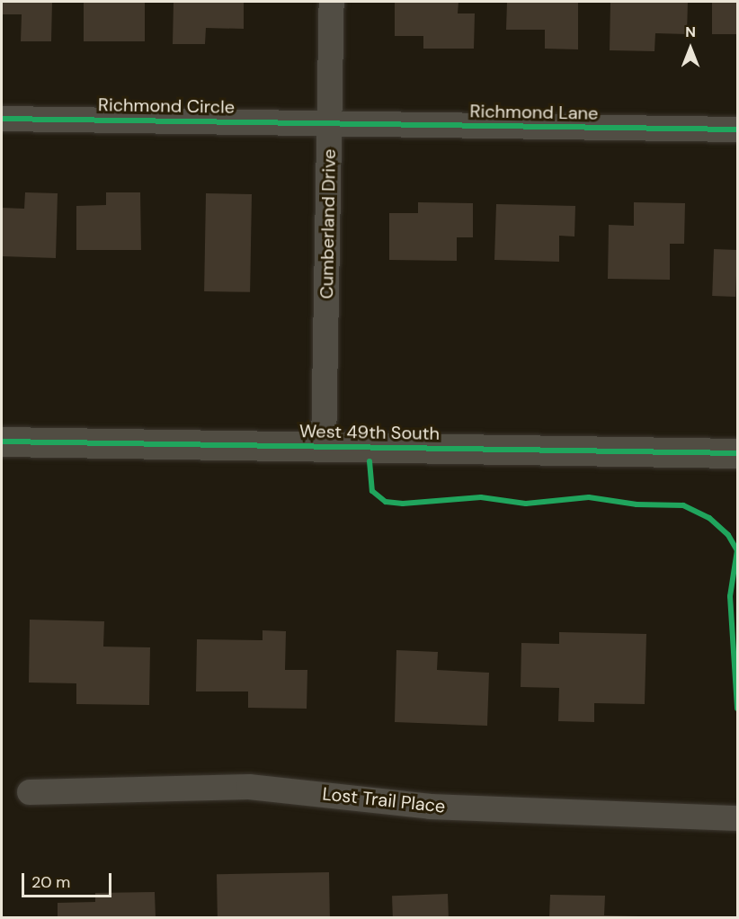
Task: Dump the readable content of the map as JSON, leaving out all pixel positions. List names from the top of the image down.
{
  "streets": {
    "street": [
      "Richmond Circle",
      "Richmond Lane",
      "Cumberland Drive",
      "West 49th South",
      "Lost Trail Place"
    ]
  },
  "crossings": [
    ["Richmond Circle", "Richmond Lane"],
    ["Richmond Circle", "Cumberland Drive"],
    ["Richmond Lane", "Cumberland Drive"],
    ["Cumberland Drive", "West 49th South"]
  ],
  "scale_bar": "20 m",
  "north": "top"
}
